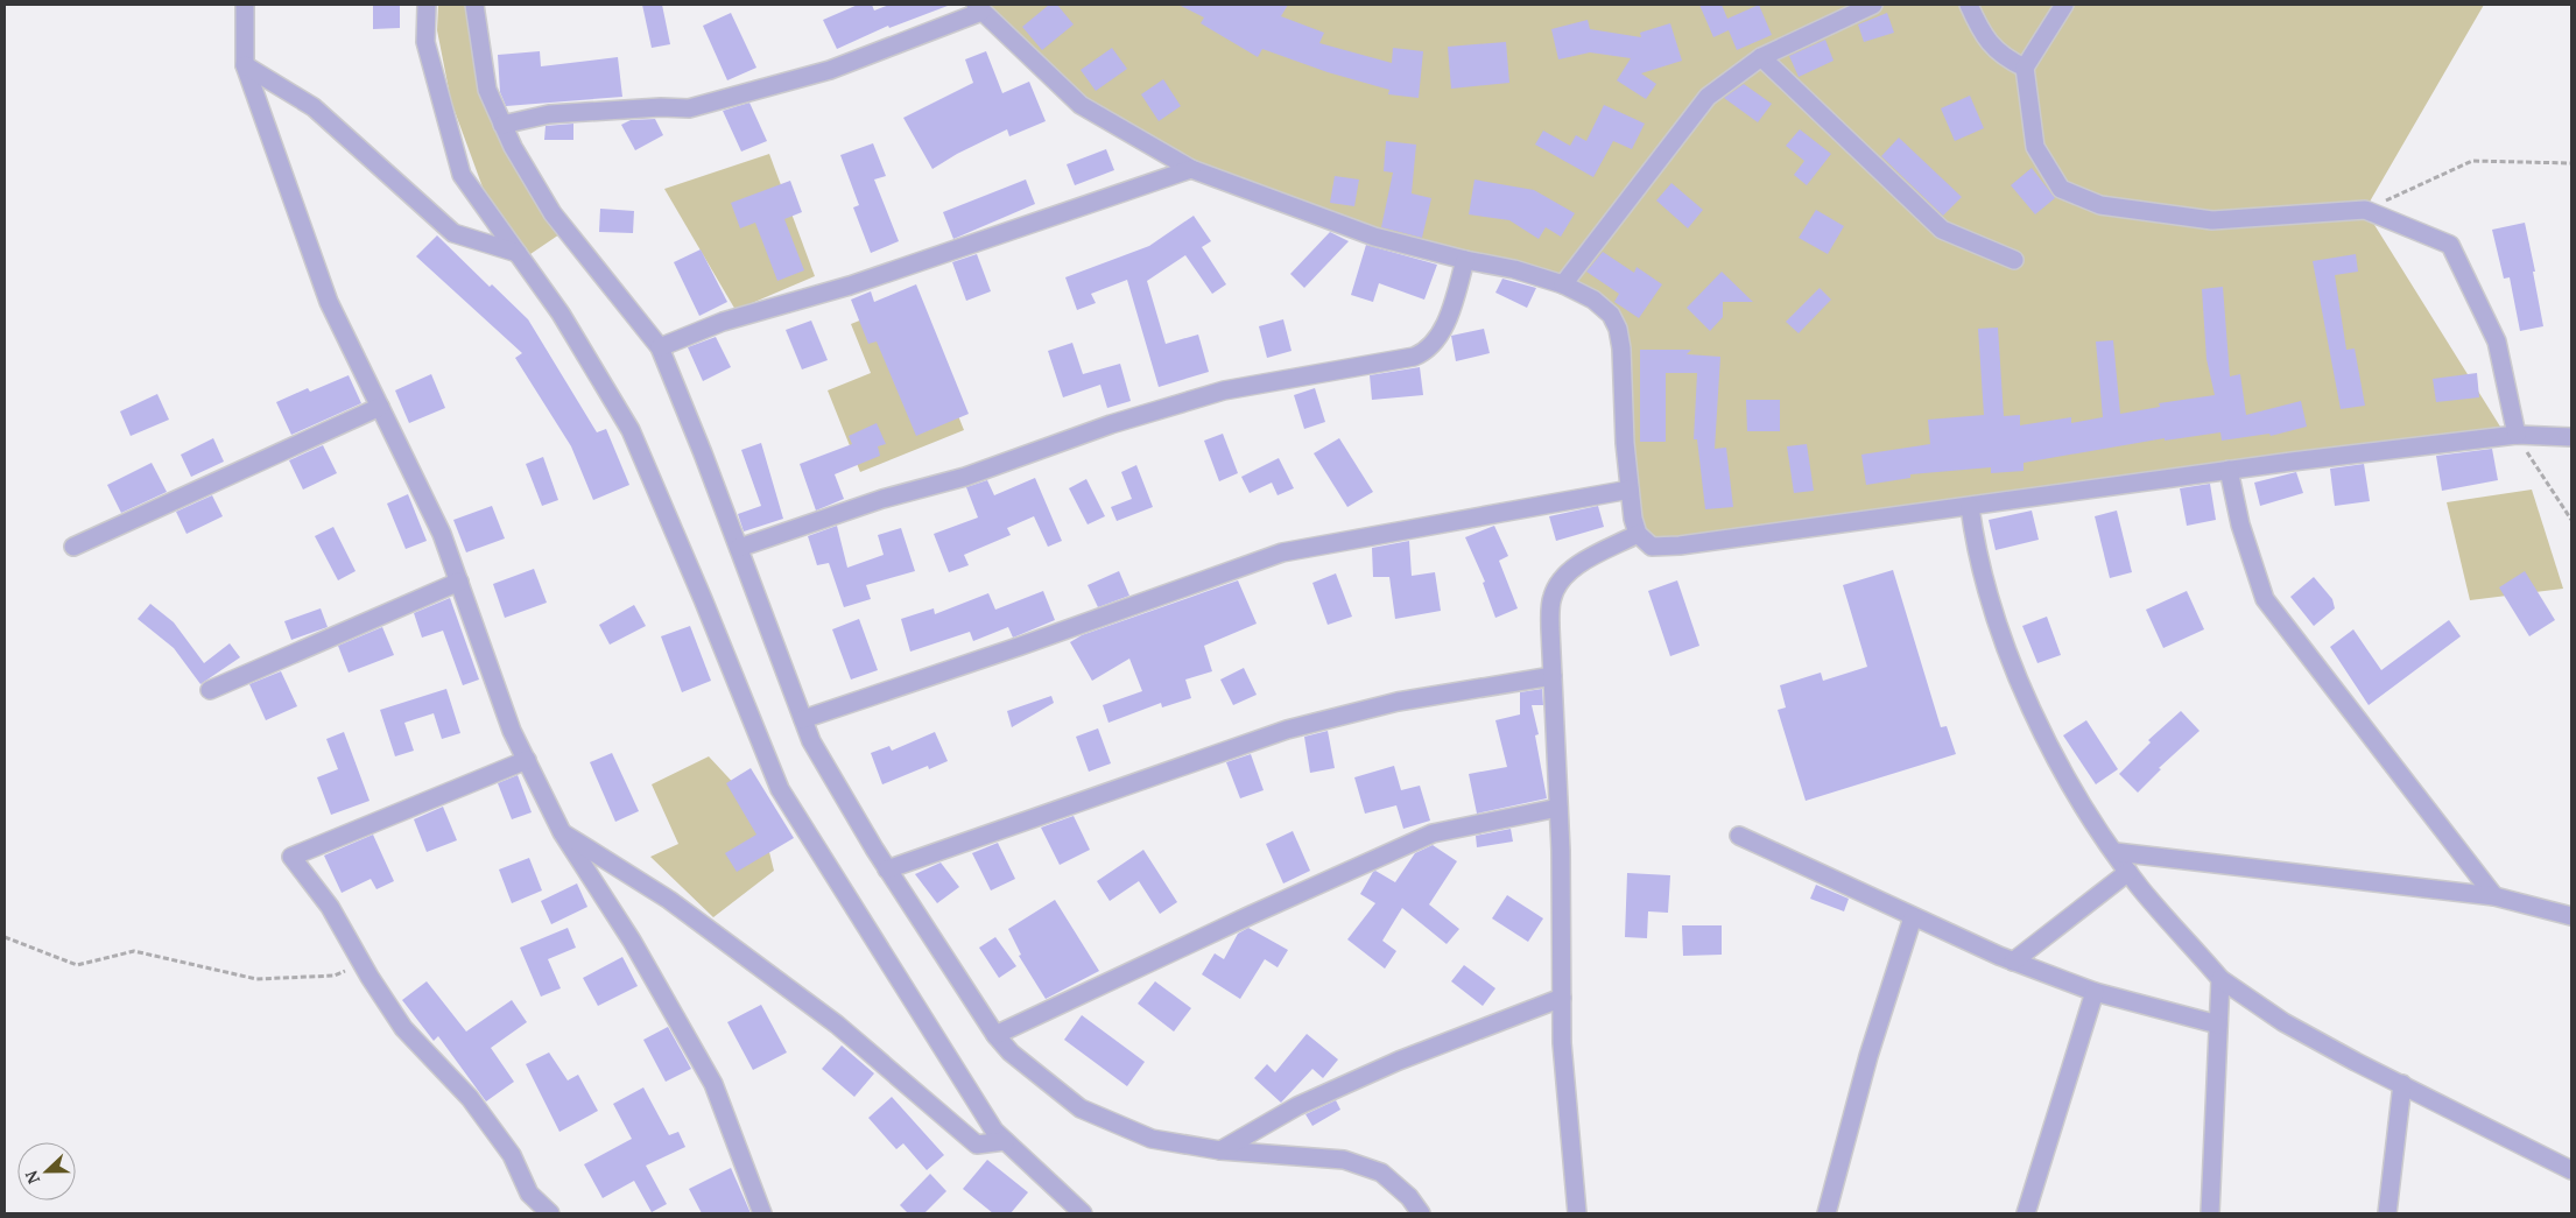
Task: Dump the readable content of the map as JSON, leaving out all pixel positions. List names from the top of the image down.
{
  "north": "left"
}
